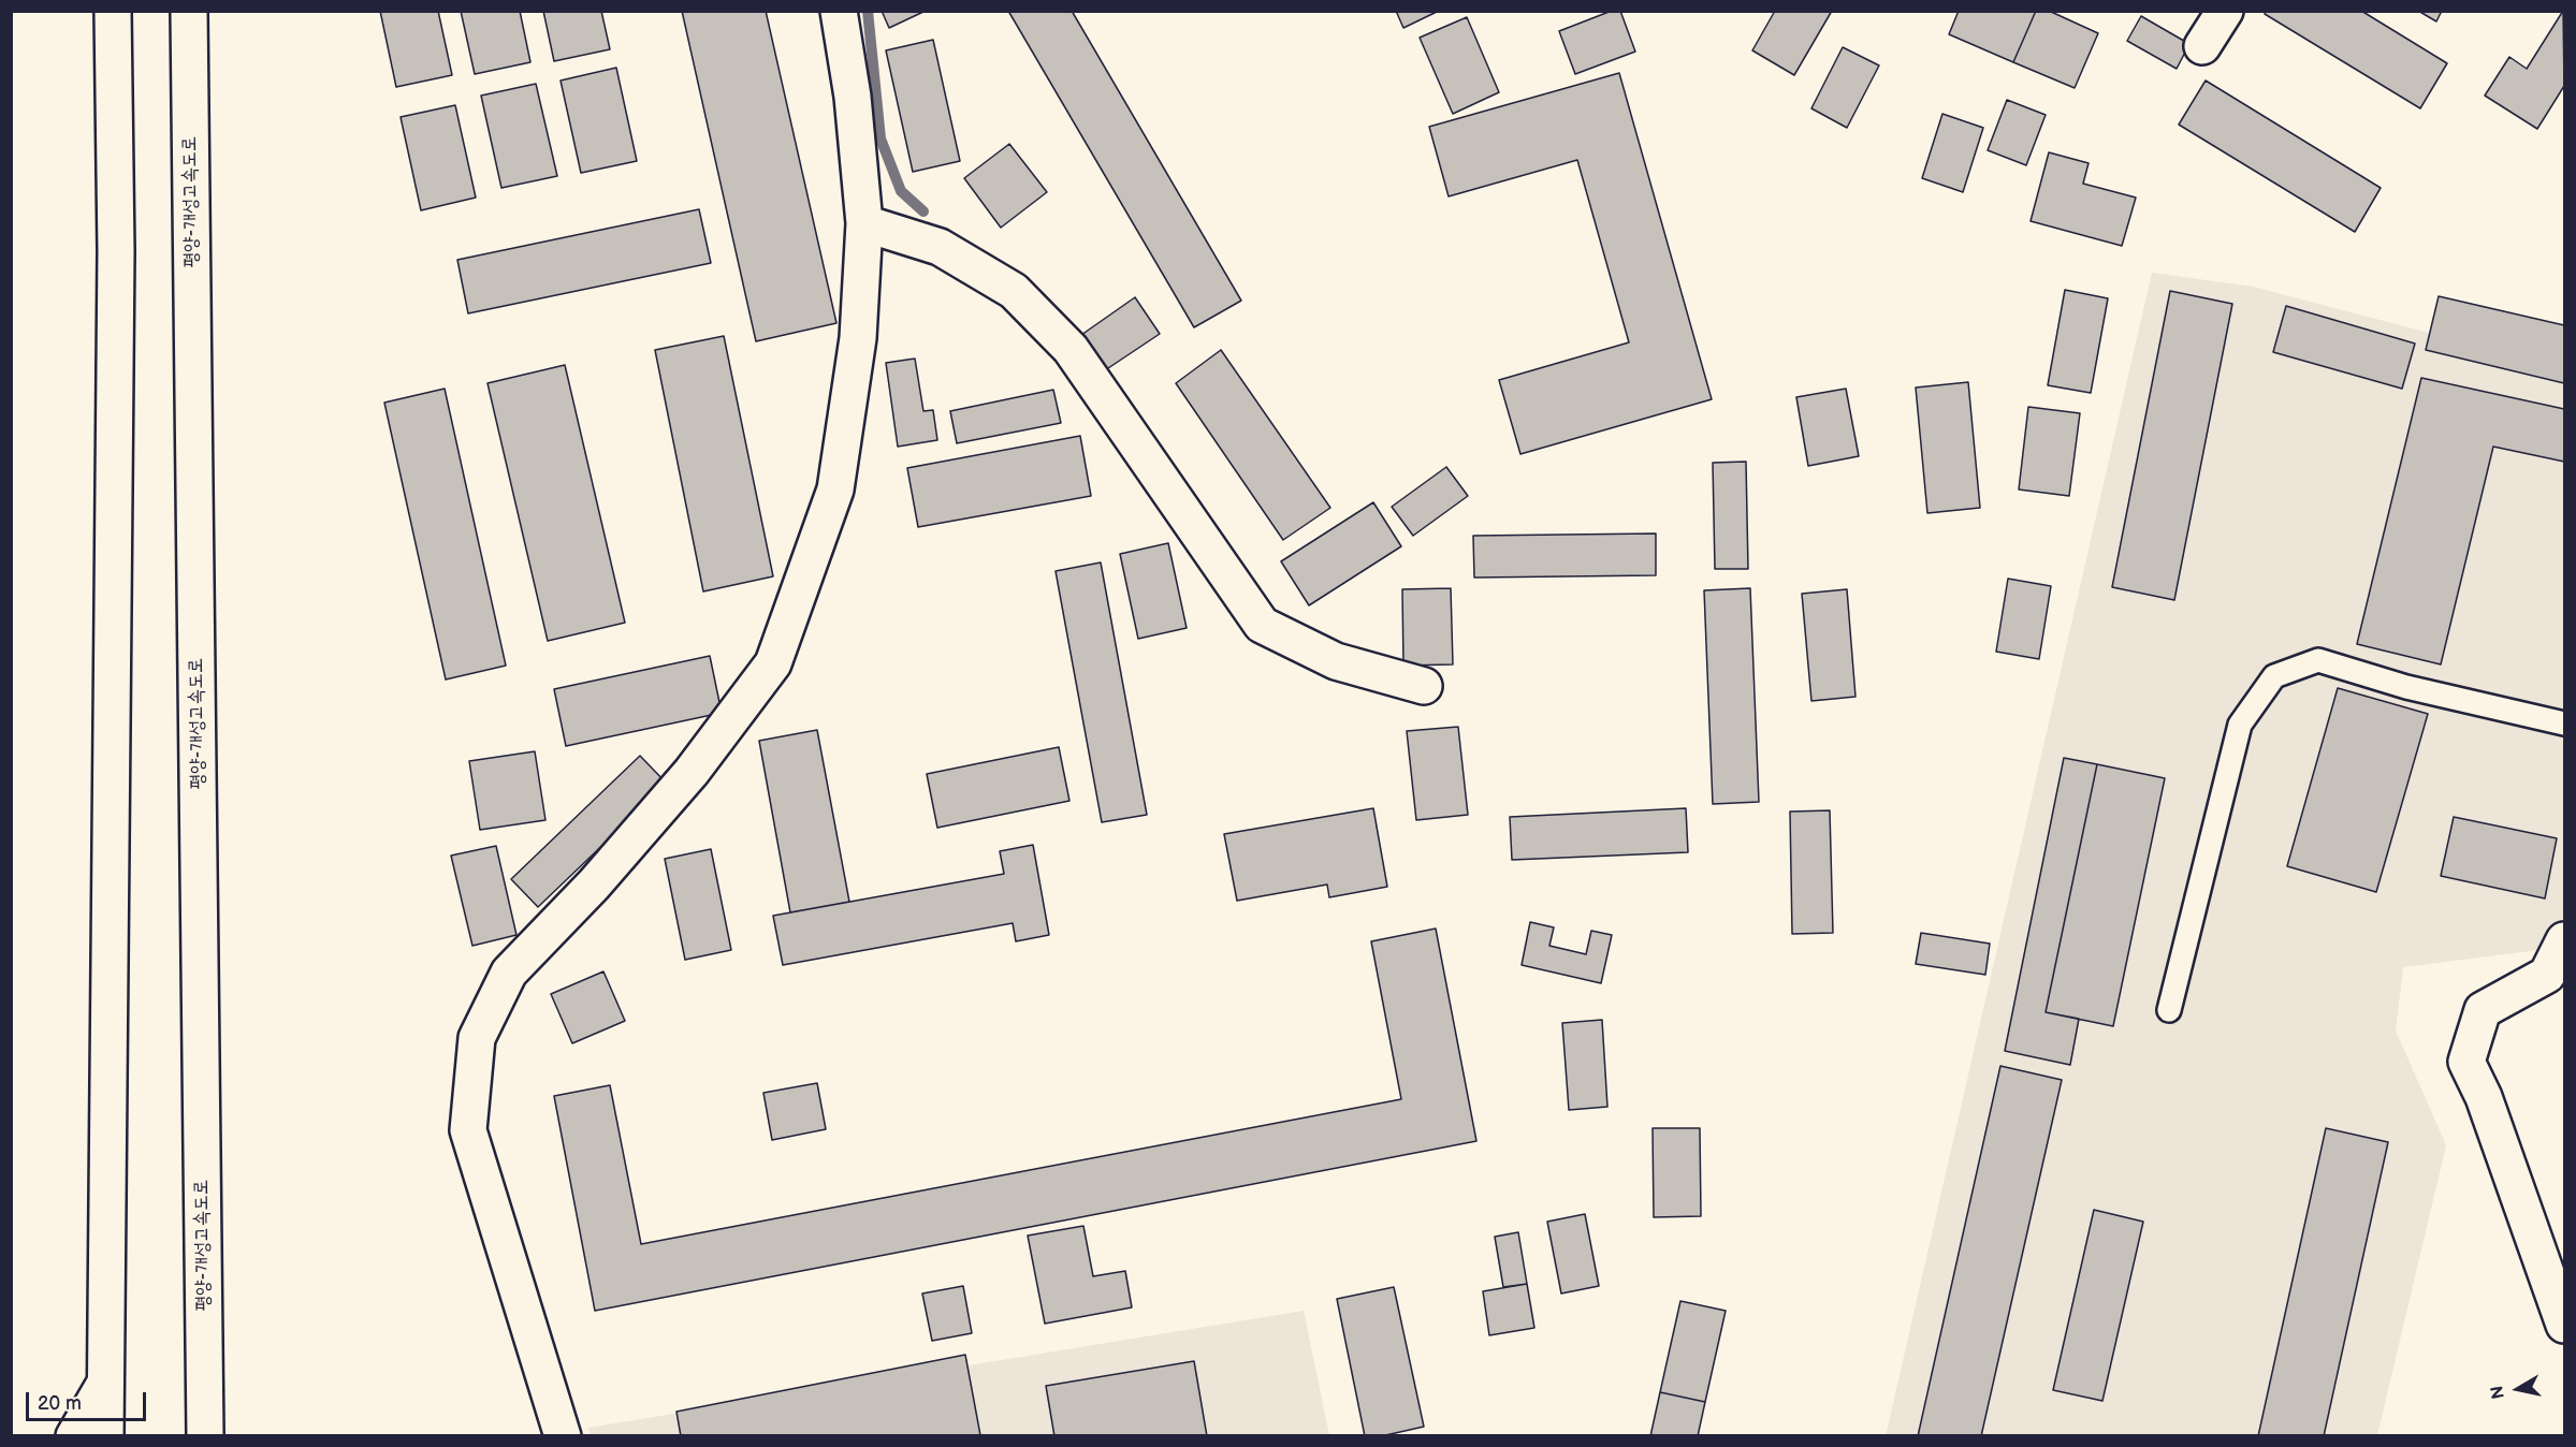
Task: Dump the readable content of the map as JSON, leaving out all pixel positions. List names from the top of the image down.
{
  "streets": {
    "main road": ["평양-개성고속도로"]
  },
  "scale_bar": "20 m",
  "north": "left"
}
